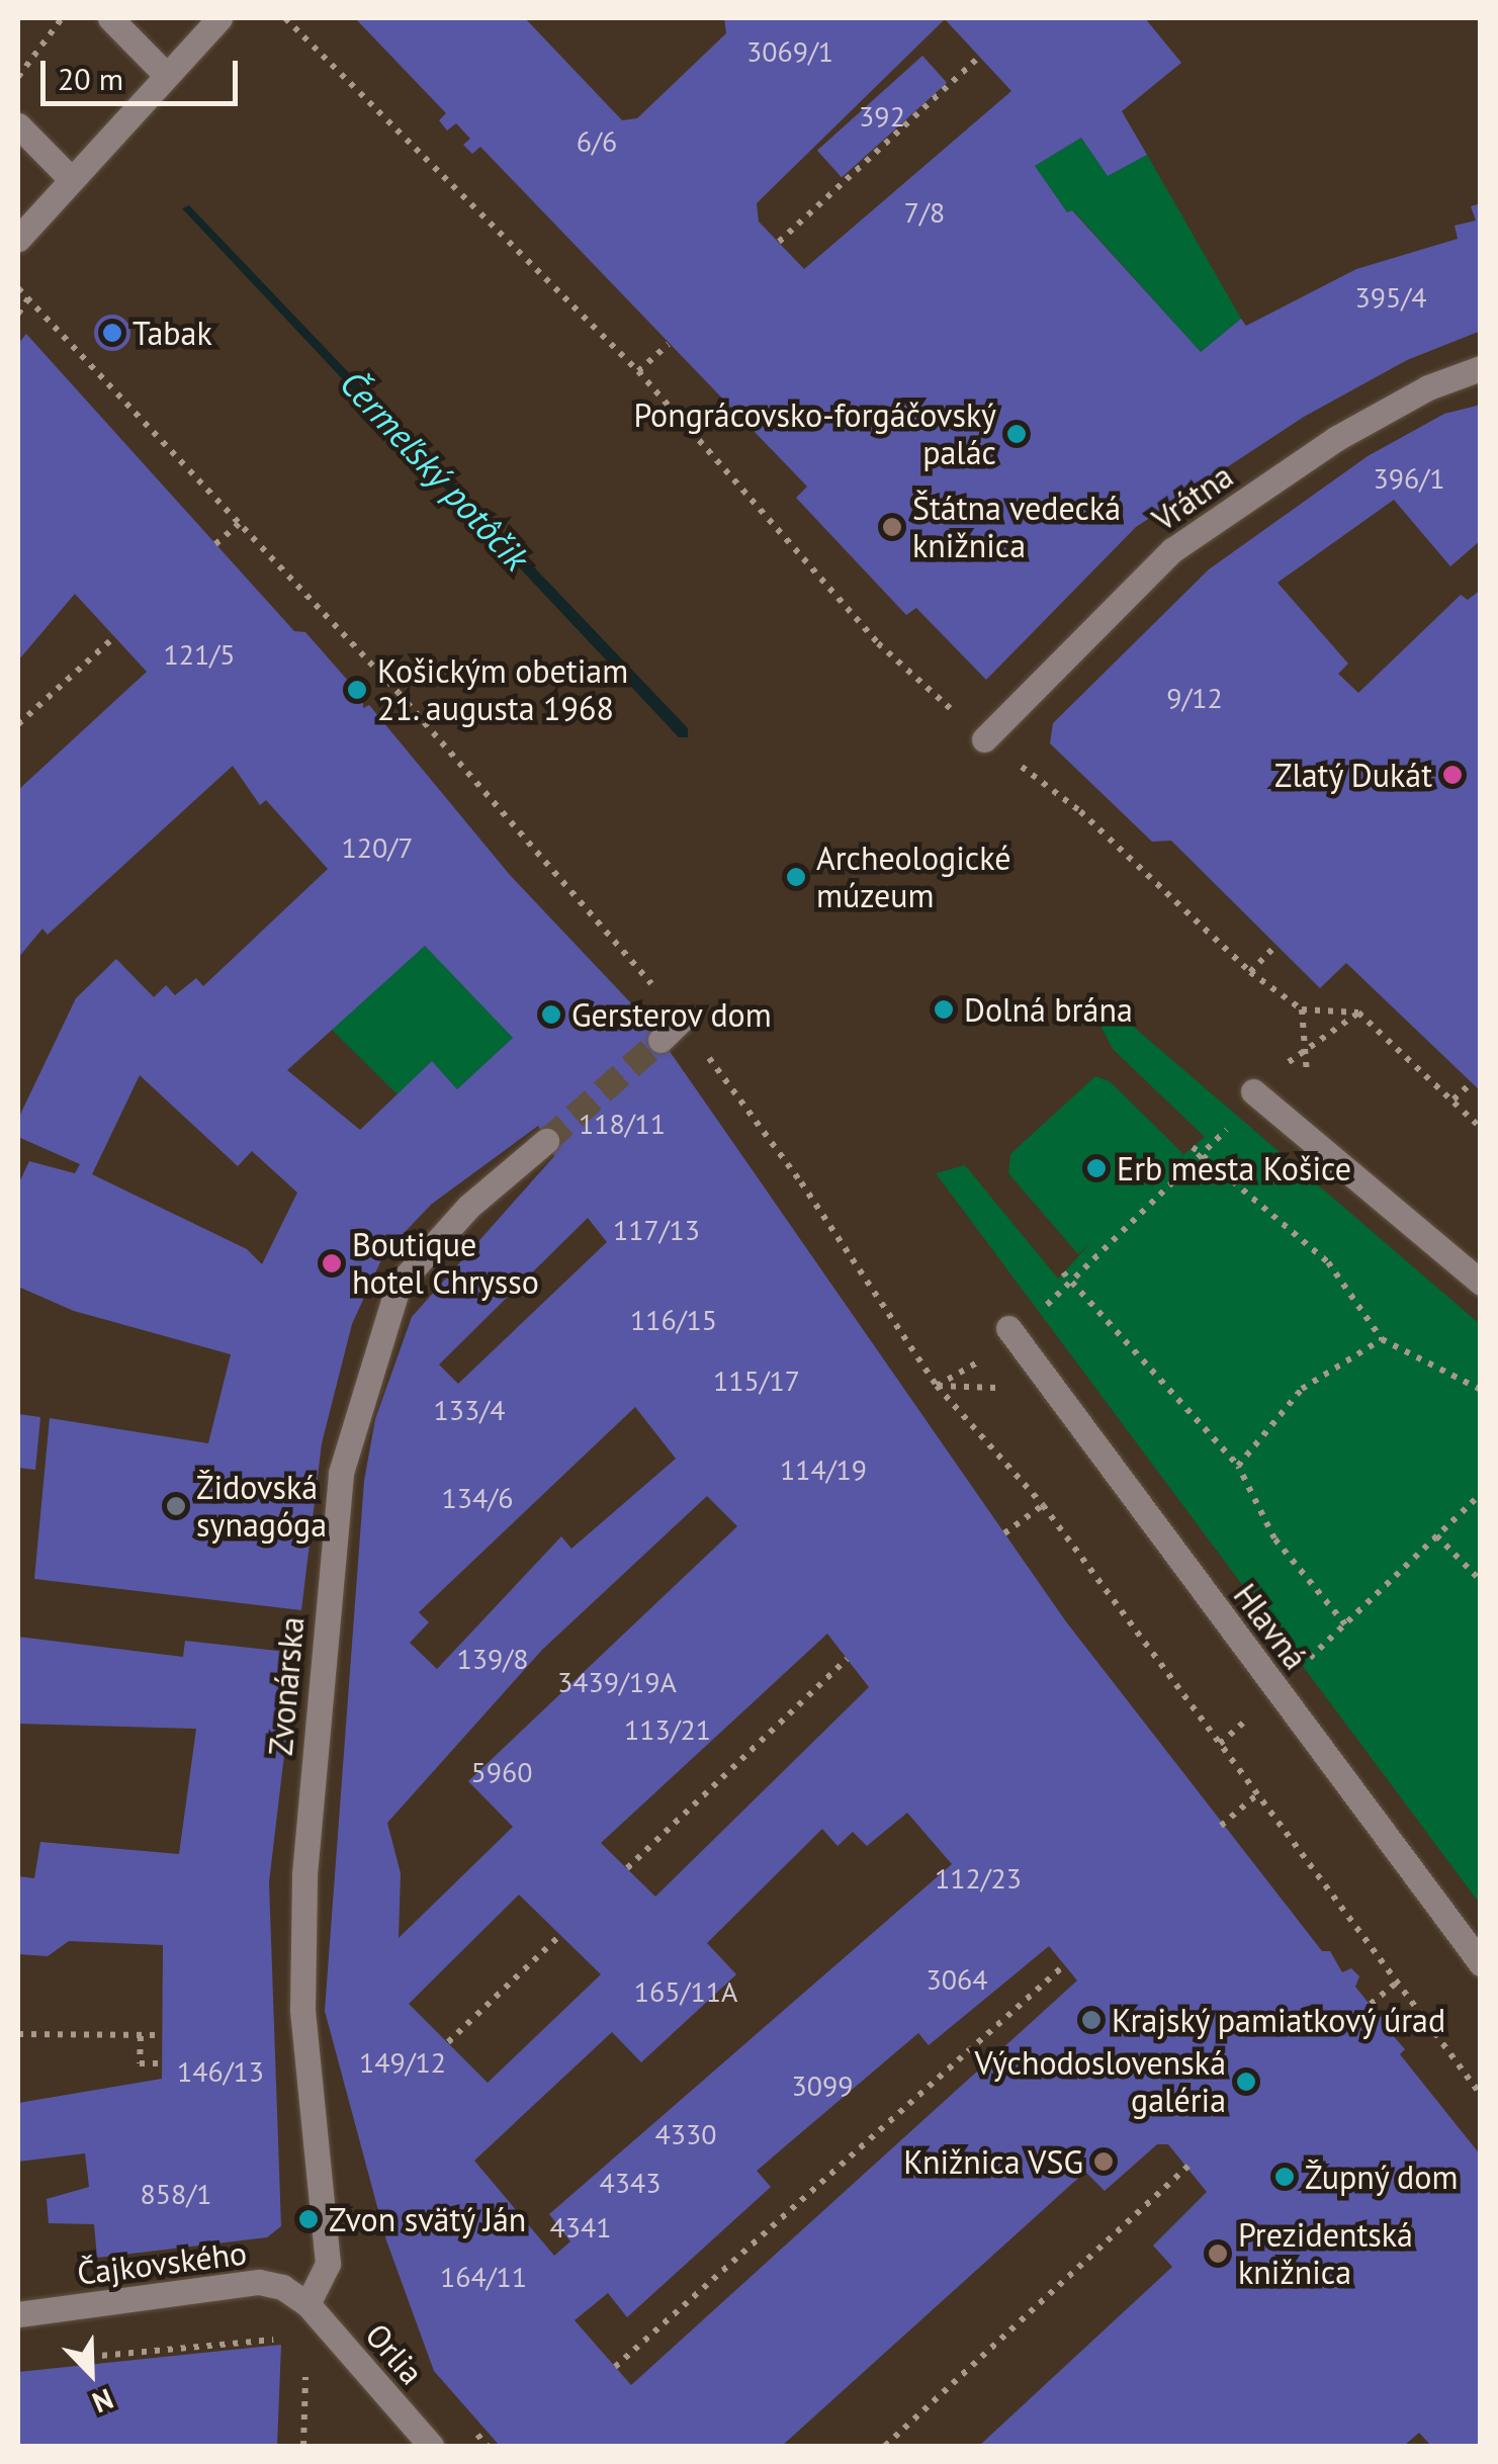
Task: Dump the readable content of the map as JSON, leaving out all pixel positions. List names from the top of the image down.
{
  "streets": {
    "street": [
      "Vrátna",
      "Hlavná",
      "Zvonárska",
      "Čajkovského",
      "Orlia"
    ]
  },
  "crossings": [
    ["Zvonárska", "Čajkovského"],
    ["Zvonárska", "Orlia"],
    ["Čajkovského", "Orlia"]
  ],
  "water": ["Čermeľský potôčik"],
  "places": [
    "Tabak",
    "Pongrácovsko-forgáčovský palác",
    "Štátna vedecká knižnica",
    "Košickým obetiam 21. augusta 1968",
    "Zlatý Dukát",
    "Archeologické múzeum",
    "Dolná brána",
    "Gersterov dom",
    "Erb mesta Košice",
    "Boutique hotel Chrysso",
    "Židovská synagóga",
    "Krajský pamiatkový úrad",
    "Východoslovenská galéria",
    "Knižnica VSG",
    "Župný dom",
    "Zvon svätý Ján",
    "Prezidentská knižnica"
  ],
  "house_numbers": [
    "3069/1",
    "392",
    "6/6",
    "7/8",
    "395/4",
    "396/1",
    "121/5",
    "9/12",
    "120/7",
    "118/11",
    "117/13",
    "116/15",
    "115/17",
    "133/4",
    "114/19",
    "134/6",
    "139/8",
    "3439/19A",
    "113/21",
    "5960",
    "112/23",
    "3064",
    "165/11A",
    "149/12",
    "146/13",
    "3099",
    "4330",
    "4343",
    "858/1",
    "4341",
    "164/11"
  ],
  "scale_bar": "20 m",
  "north": "bottom right"
}
